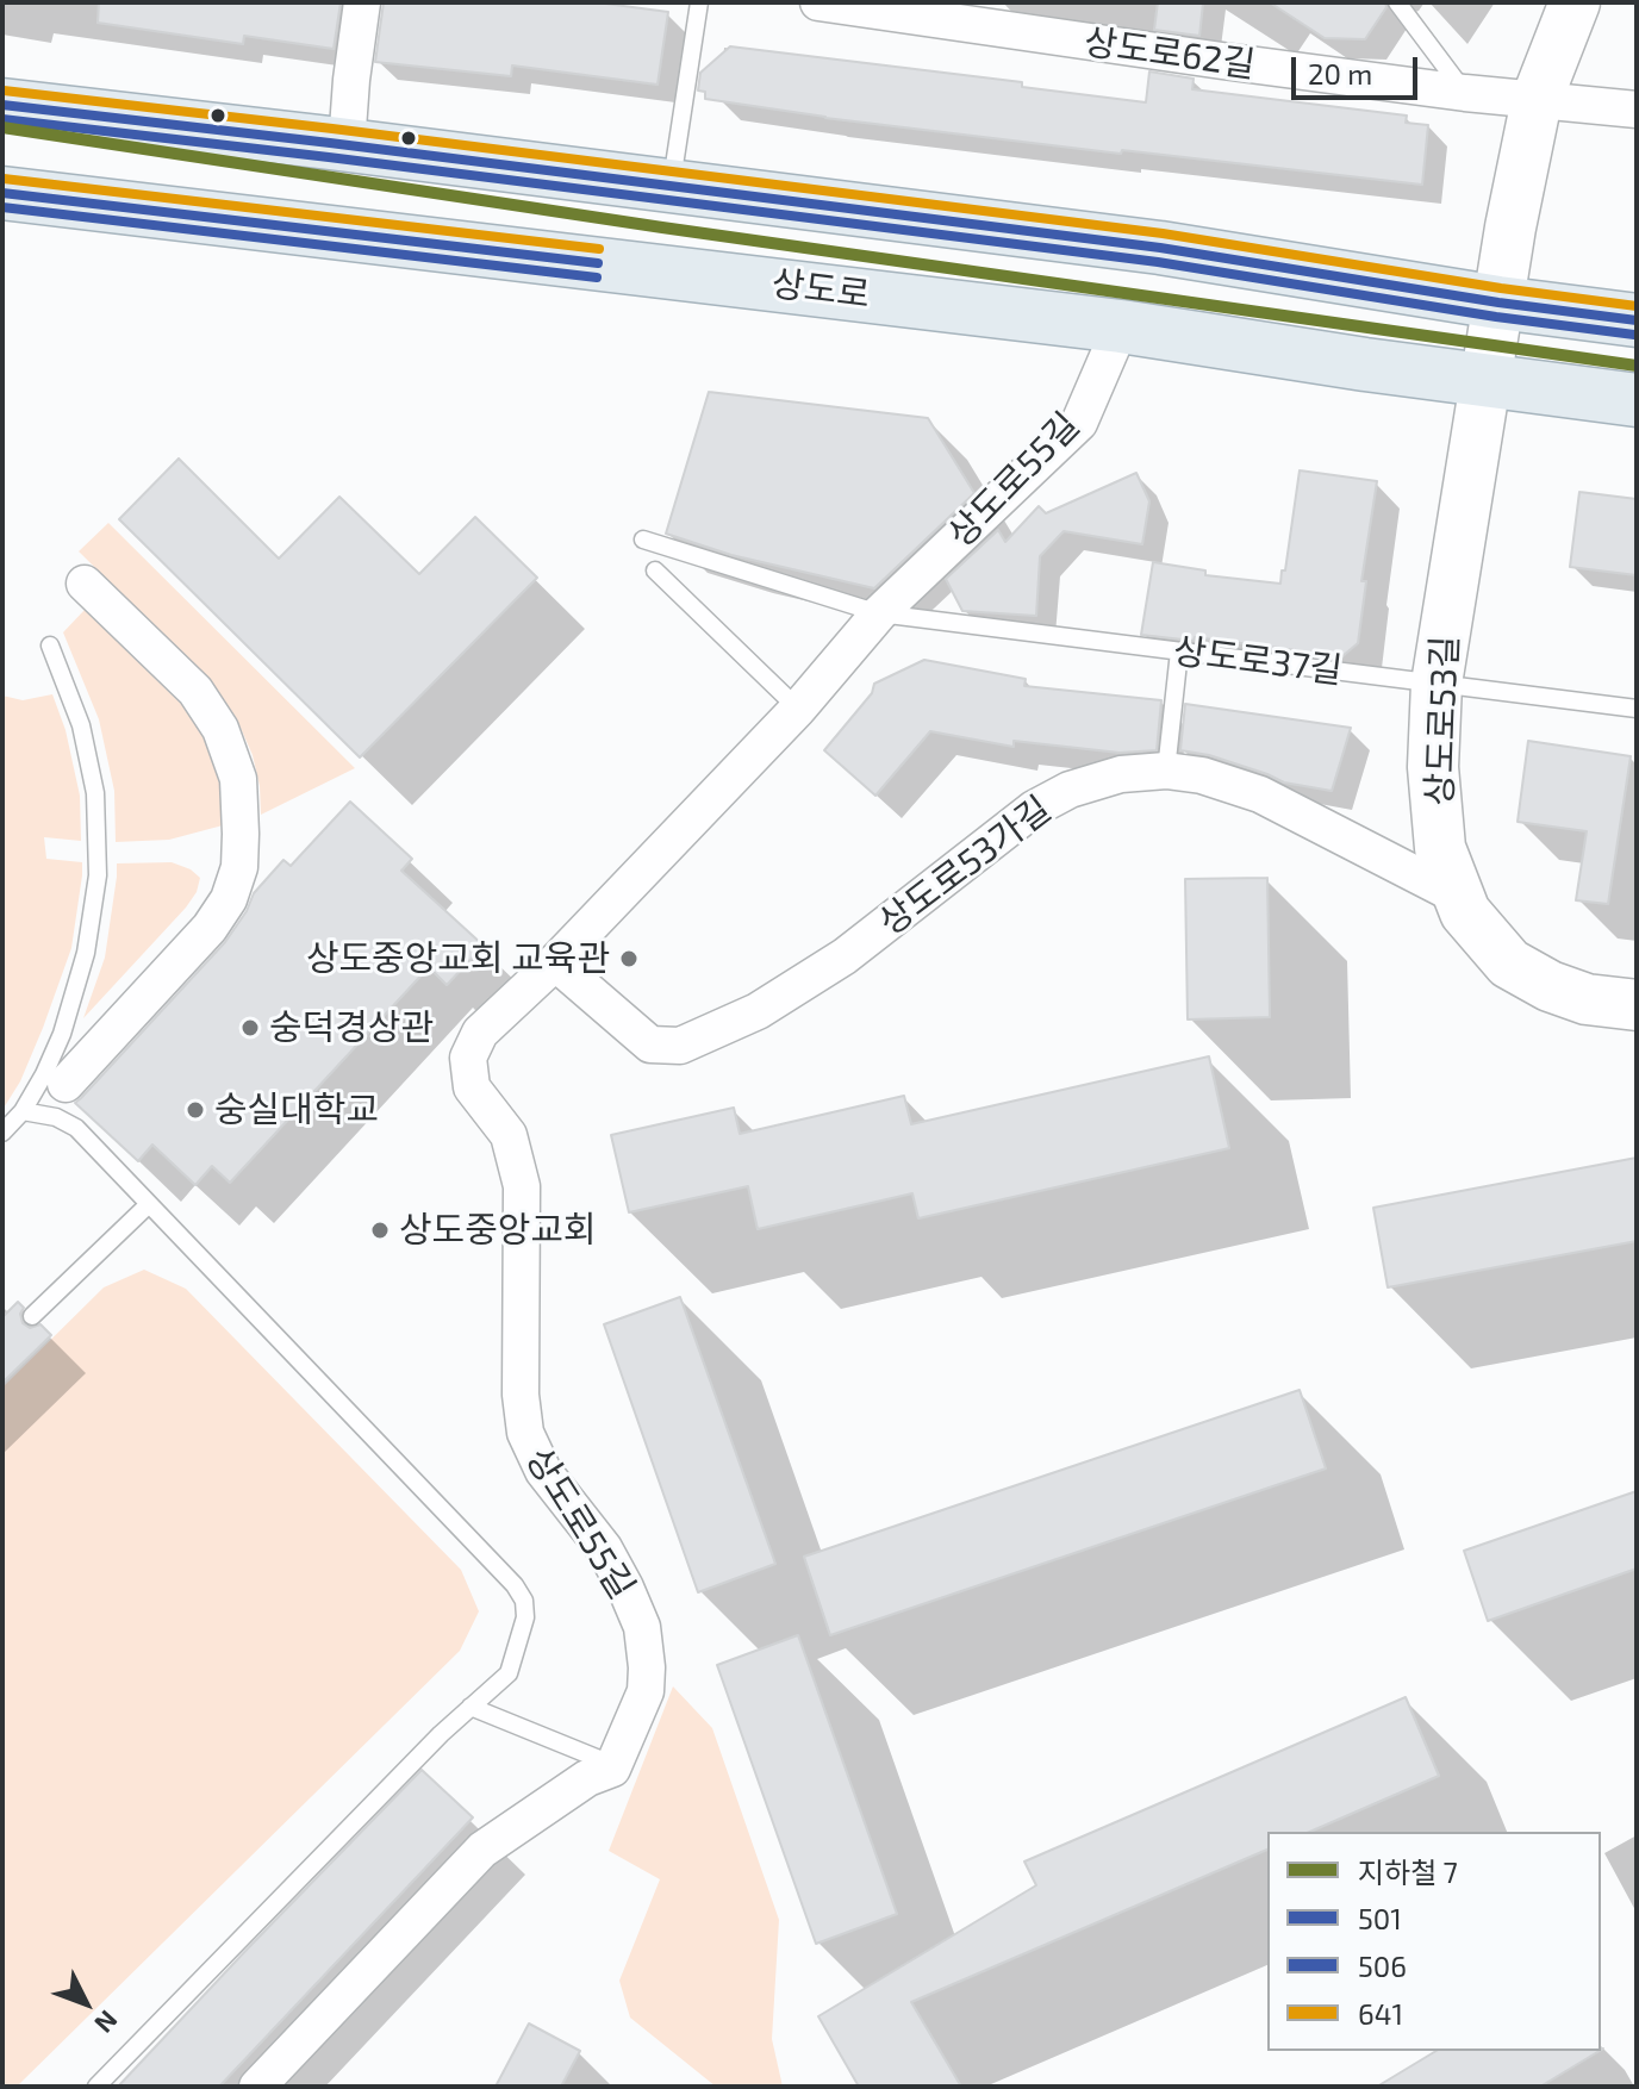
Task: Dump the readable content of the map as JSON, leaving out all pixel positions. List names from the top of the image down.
{
  "streets": {
    "main road": ["상도로"],
    "street": [
      "상도로62길",
      "상도로55길",
      "상도로53길",
      "상도로53가길"
    ],
    "lane": ["상도로37길"]
  },
  "crossings": [
    ["상도로62길", "상도로53길"],
    ["상도로", "상도로55길"],
    ["상도로", "상도로53길"],
    ["상도로55길", "상도로37길"],
    ["상도로55길", "상도로53가길"],
    ["상도로37길", "상도로53길"],
    ["상도로53길", "상도로53가길"]
  ],
  "places": [
    "상도중앙교회 교육관",
    "숭덕경상관",
    "숭실대학교",
    "상도중앙교회"
  ],
  "lines": [
    "transit line 641",
    "transit line 501",
    "transit line 506",
    "metro line 7"
  ],
  "legend": [
    "지하철 7",
    "501",
    "506",
    "641"
  ],
  "scale_bar": "20 m",
  "north": "bottom right"
}
